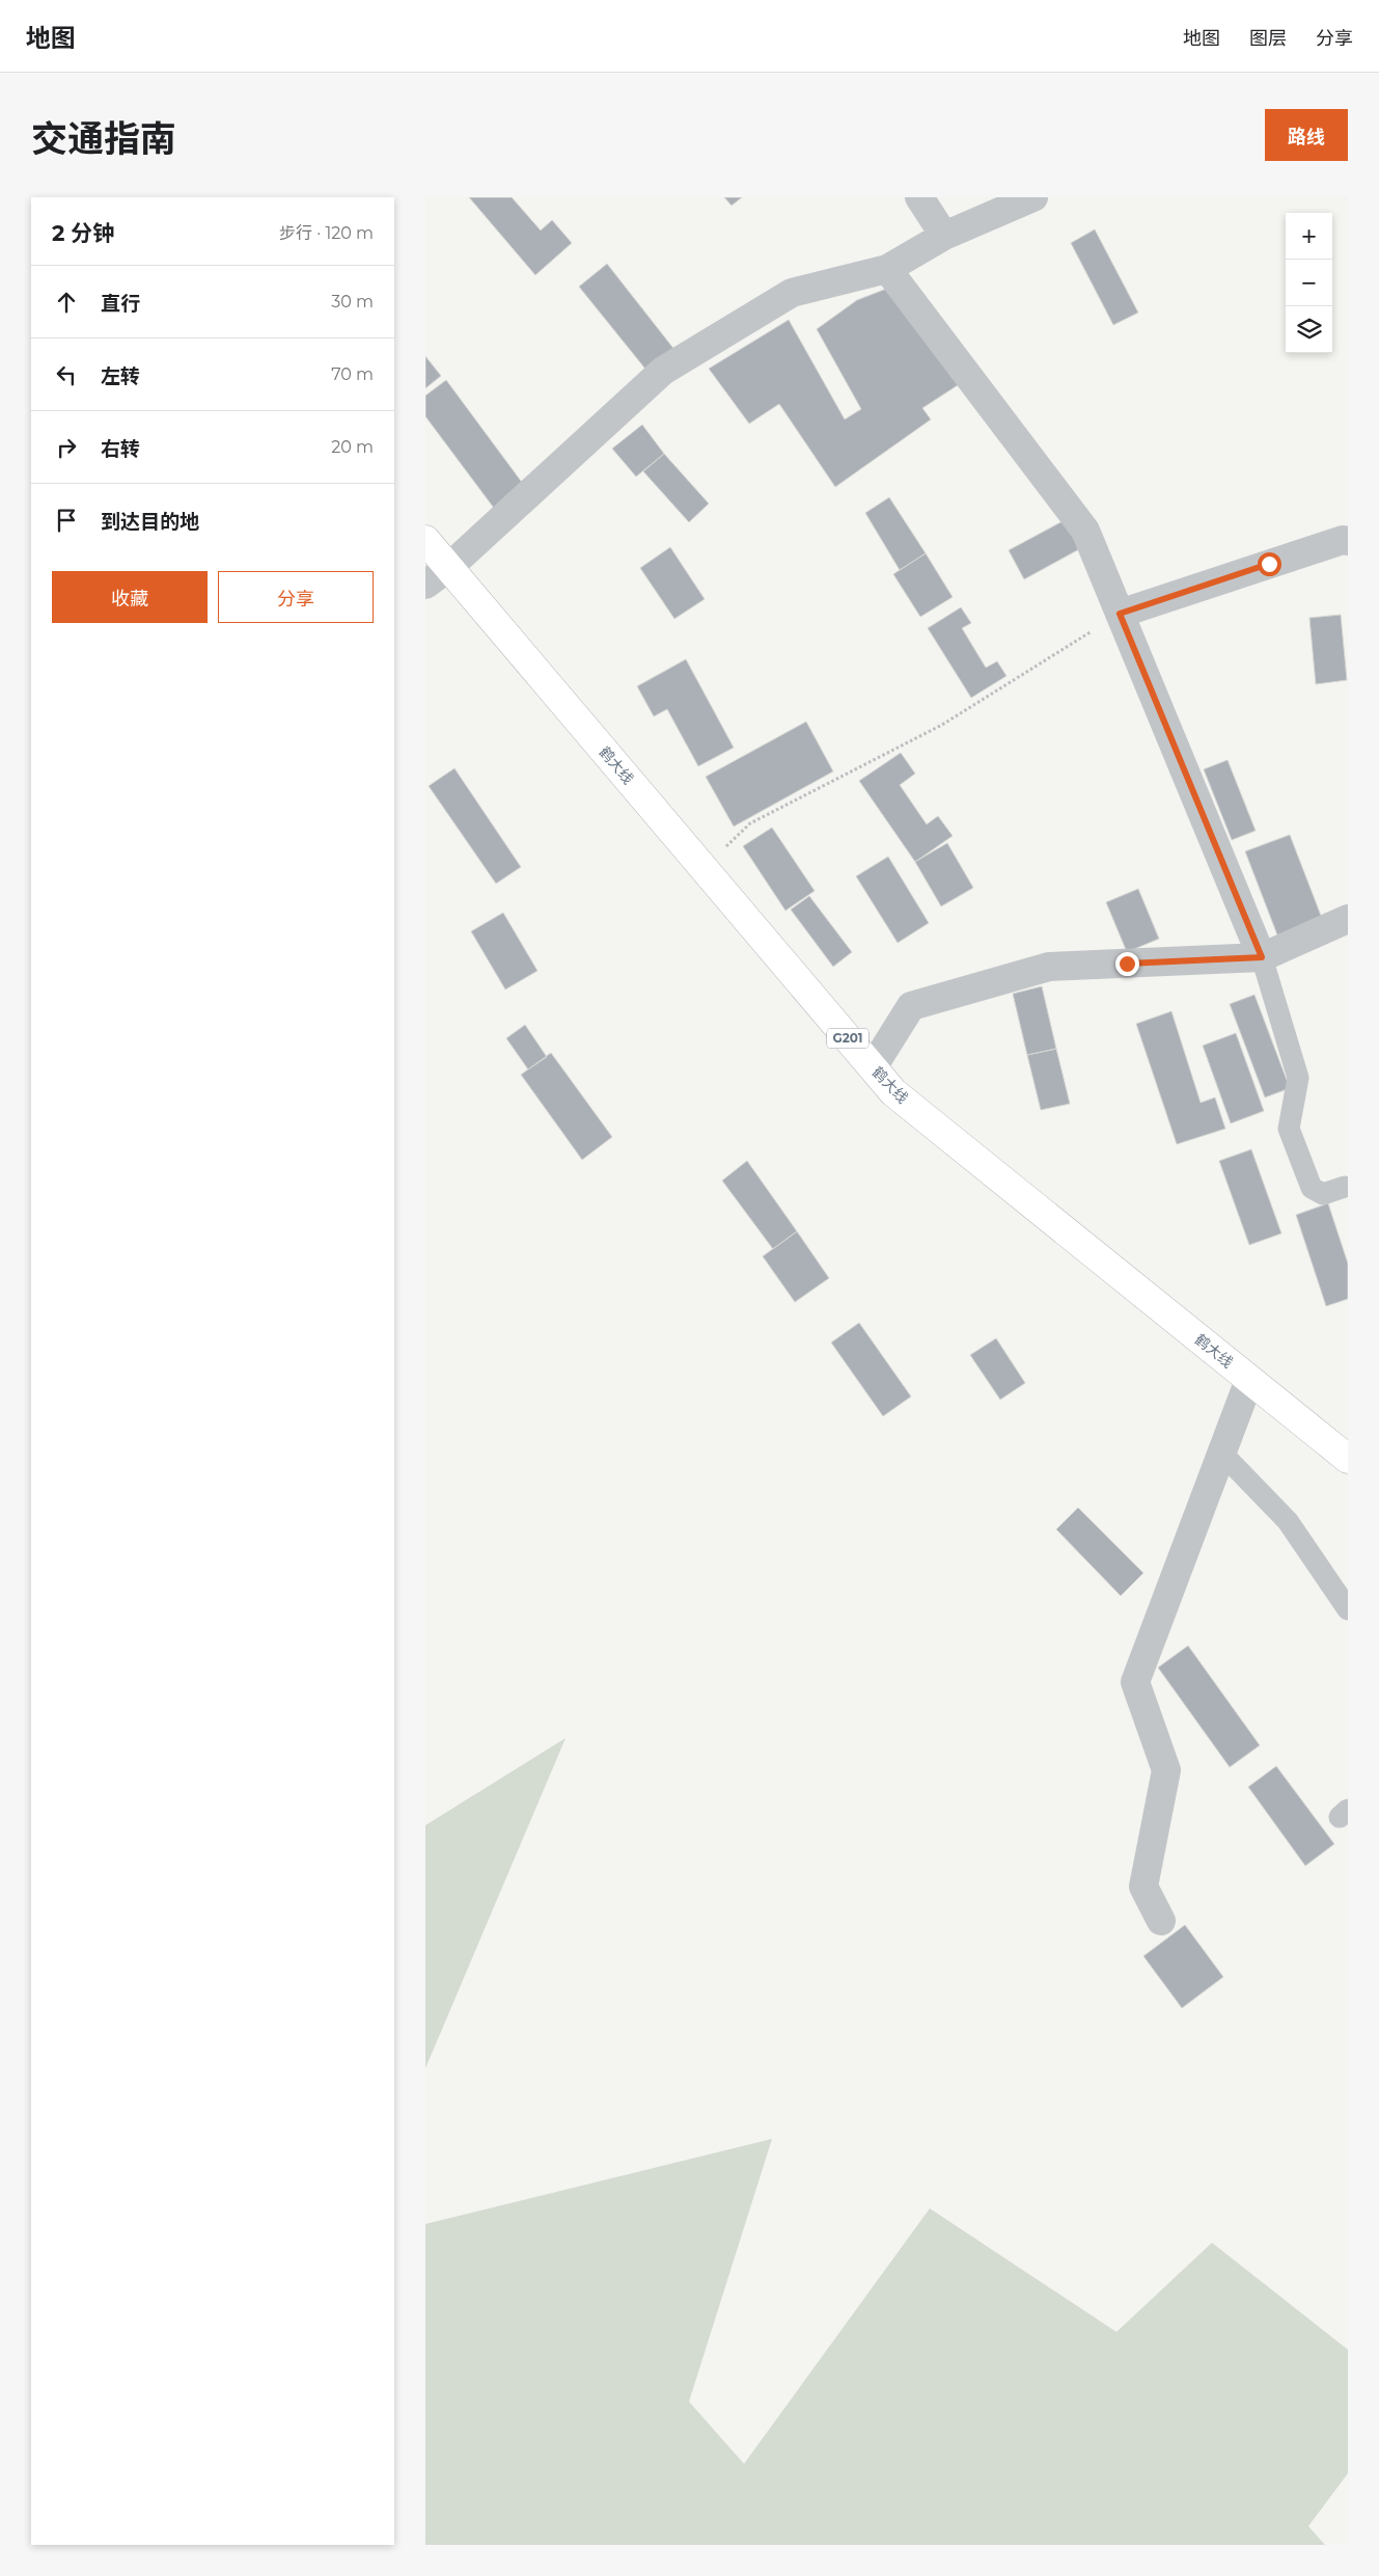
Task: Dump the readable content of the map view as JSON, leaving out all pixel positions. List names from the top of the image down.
{
  "streets": {
    "highway": ["鹤大线", "G201"]
  },
  "page": {
    "header": "地图",
    "nav": ["地图", "图层", "分享"],
    "title": "交通指南",
    "buttons": [
      "路线",
      ["收藏", "分享"]
    ],
    "heading": ["2 分钟", "步行 · 120 m"],
    "map_buttons": ["+", "−"],
    "list": [
      ["直行", "30 m"],
      ["左转", "70 m"],
      ["右转", "20 m"],
      "到达目的地"
    ]
  }
}
